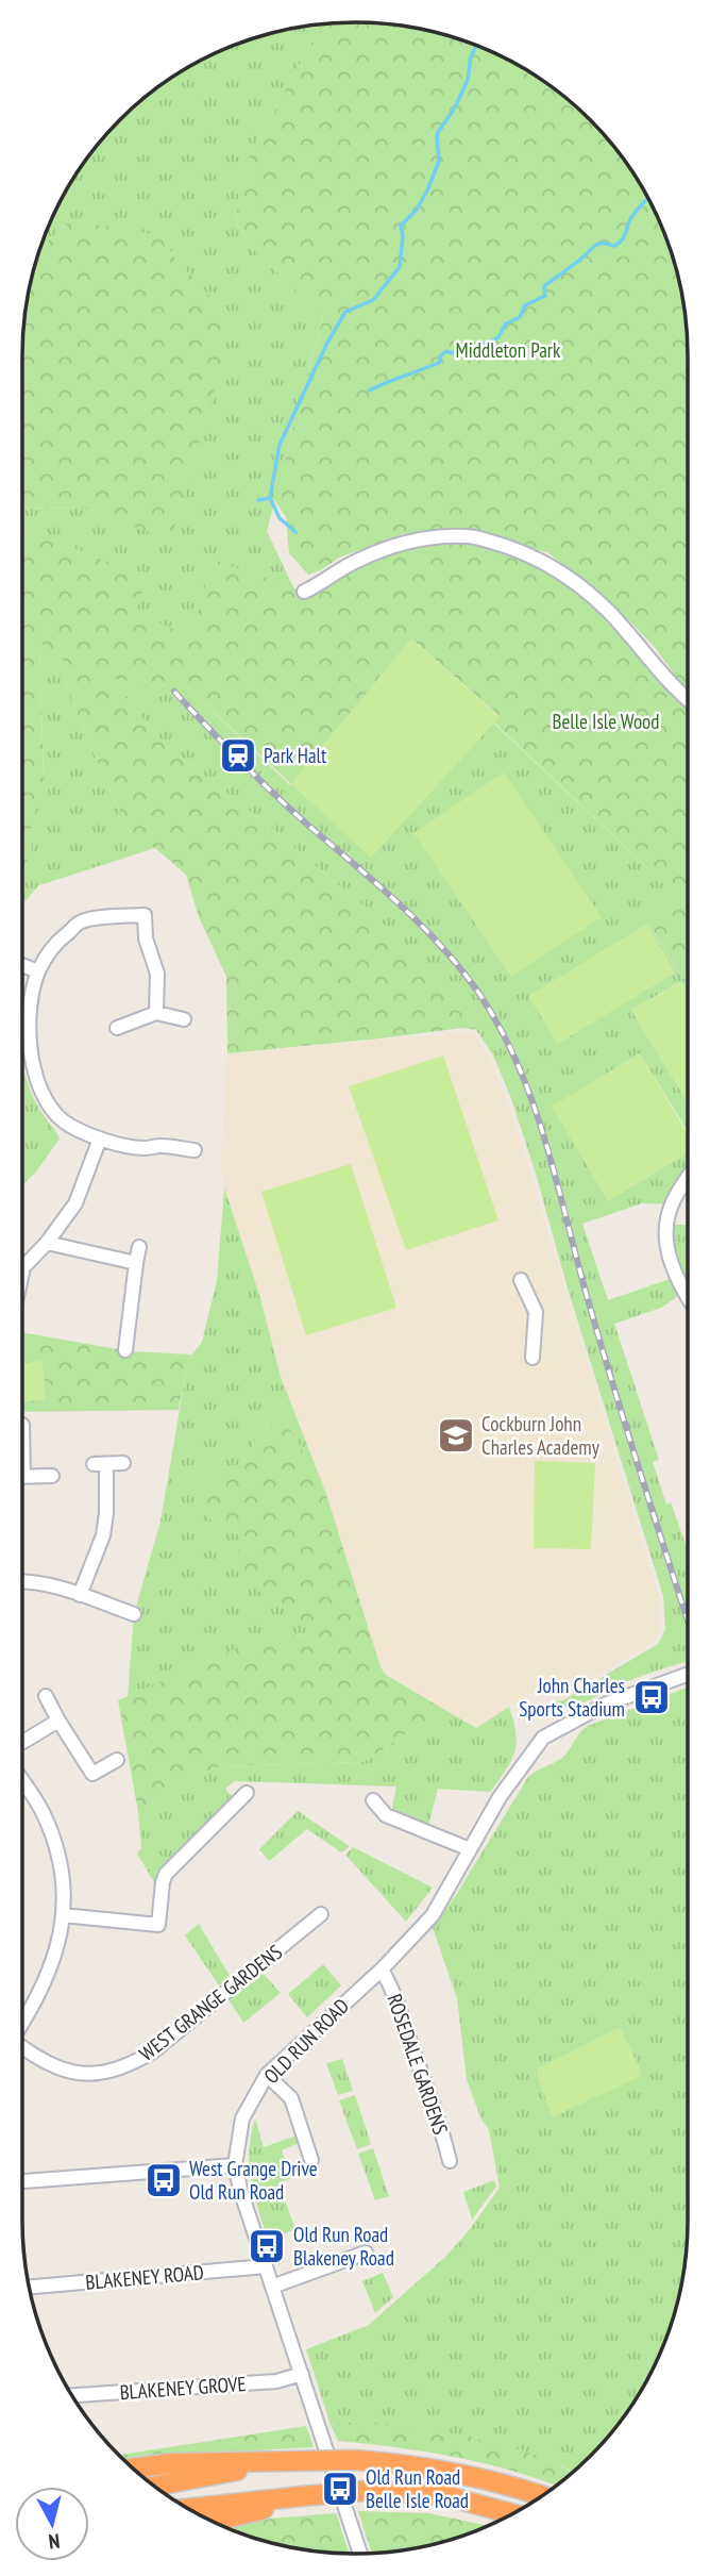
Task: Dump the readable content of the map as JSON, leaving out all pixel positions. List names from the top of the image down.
{
  "streets": {
    "street": [
      "WEST GRANGE GARDENS",
      "OLD RUN ROAD",
      "ROSEDALE GARDENS",
      "BLAKENEY ROAD",
      "BLAKENEY GROVE"
    ]
  },
  "crossings": [
    ["OLD RUN ROAD", "ROSEDALE GARDENS"],
    ["OLD RUN ROAD", "BLAKENEY ROAD"],
    ["OLD RUN ROAD", "BLAKENEY GROVE"]
  ],
  "parks": ["Middleton Park", "Belle Isle Wood"],
  "places": {
    "station": ["Park Halt"],
    "school or university": ["Cockburn John Charles Academy"],
    "bus stop": [
      "John Charles Sports Stadium",
      "West Grange Drive Old Run Road",
      "Old Run Road Blakeney Road",
      "Old Run Road Belle Isle Road"
    ]
  },
  "north": "bottom"
}
